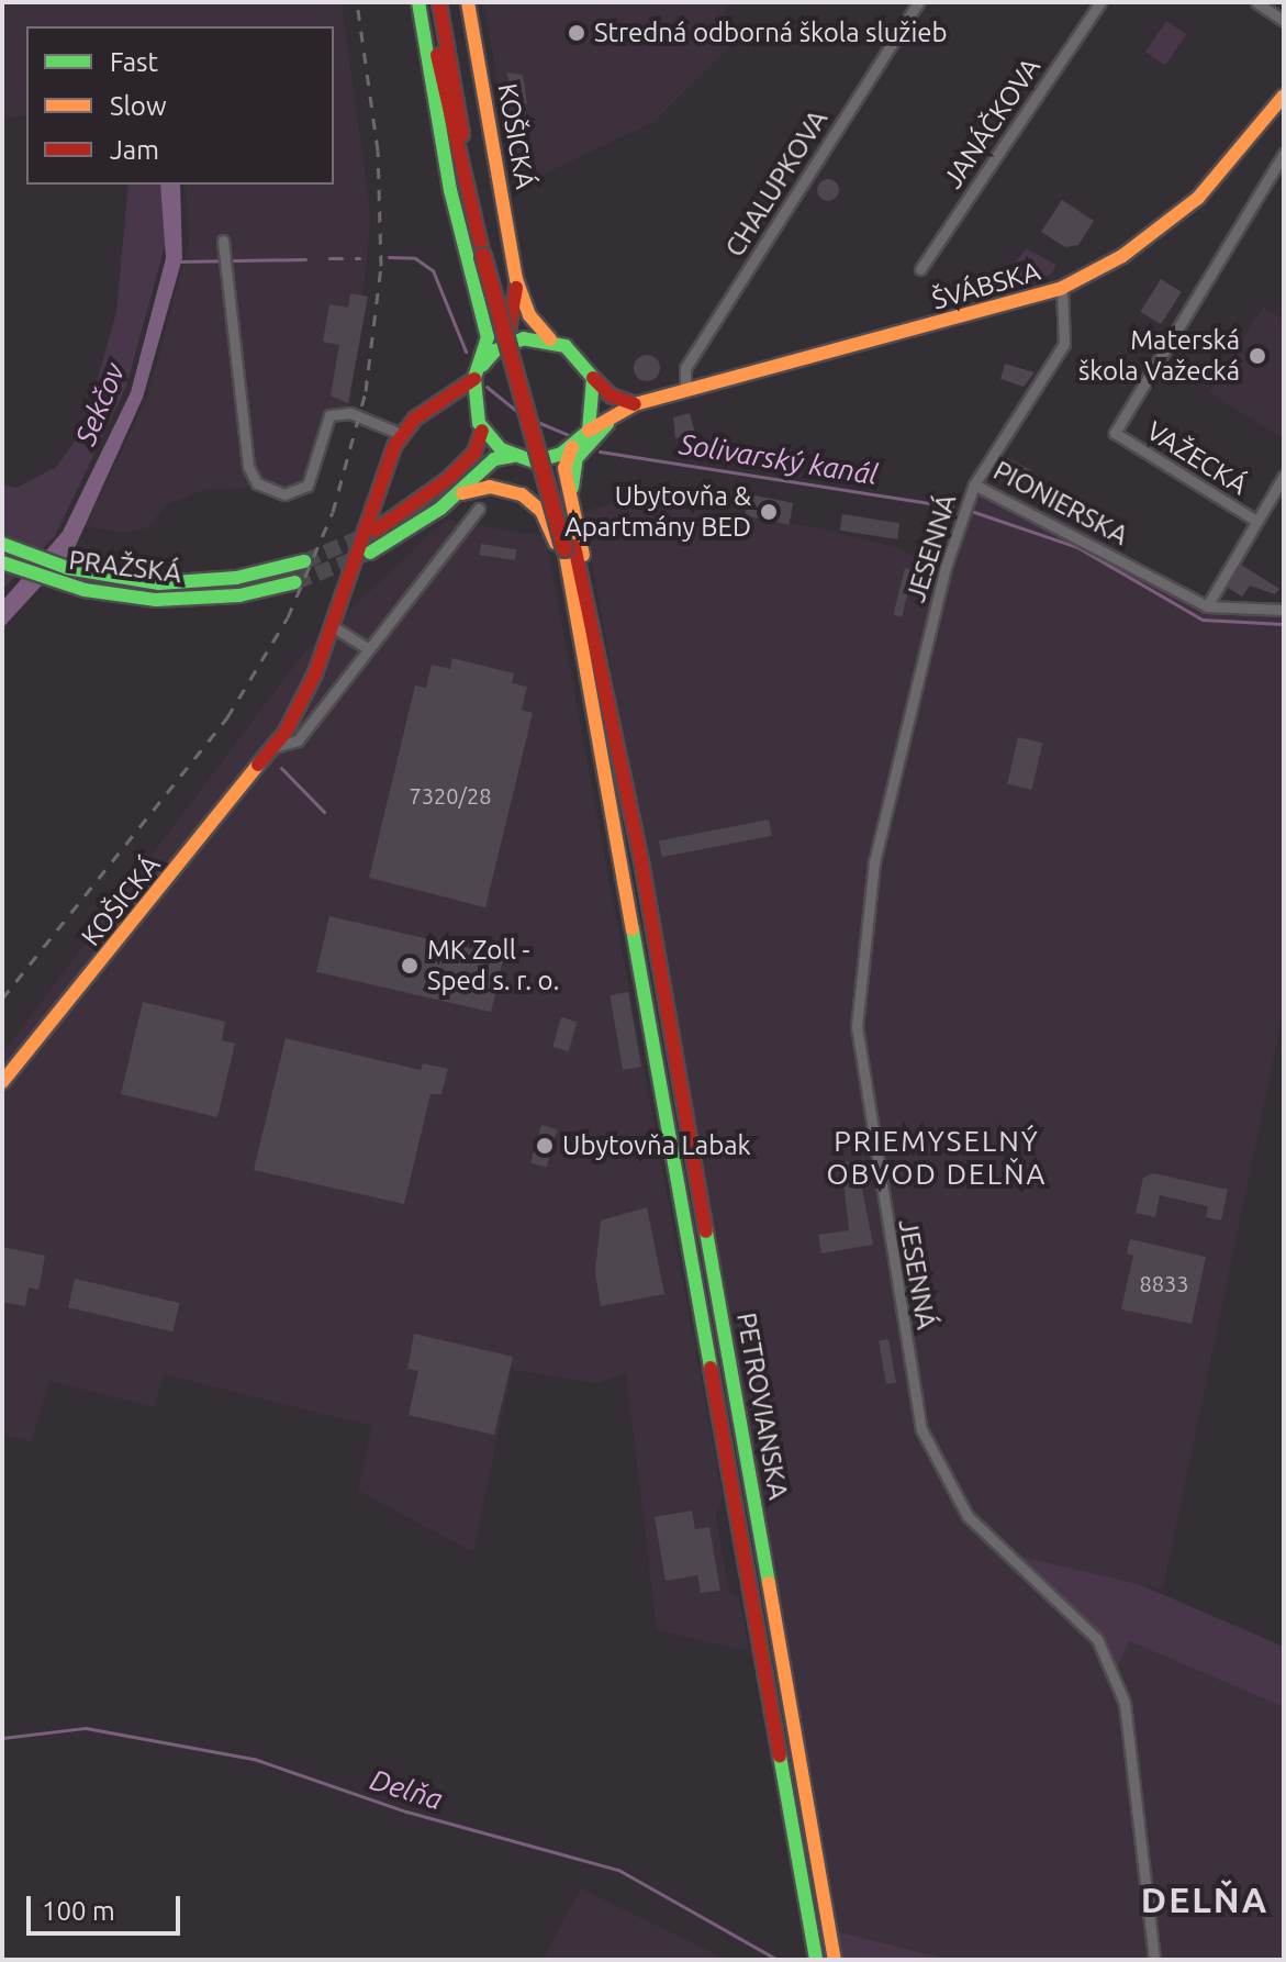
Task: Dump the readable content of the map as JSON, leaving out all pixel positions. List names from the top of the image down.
{
  "streets": {
    "main road": [
      "KOŠICKÁ",
      "ŠVÁBSKA",
      "PRAŽSKÁ",
      "PETROVIANSKA"
    ],
    "street": [
      "JANÁČKOVA",
      "CHALUPKOVA",
      "VAŽECKÁ",
      "PIONIERSKA",
      "JESENNÁ"
    ]
  },
  "crossings": [
    ["KOŠICKÁ", "ŠVÁBSKA"],
    ["CHALUPKOVA", "ŠVÁBSKA"],
    ["ŠVÁBSKA", "PIONIERSKA"],
    ["VAŽECKÁ", "PIONIERSKA"],
    ["PIONIERSKA", "JESENNÁ"]
  ],
  "districts": ["PRIEMYSELNÝ OBVOD DELŇA", "DELŇA"],
  "water": ["Sekčov", "Solivarský kanál", "Delňa"],
  "places": [
    "Stredná odborná škola služieb",
    "Materská škola Važecká",
    "Ubytovňa & Apartmány BED",
    "MK Zoll - Sped s. r. o.",
    "Ubytovňa Labak"
  ],
  "house_numbers": ["7320/28", "8833"],
  "legend": ["Fast", "Slow", "Jam"],
  "scale_bar": "100 m"
}
